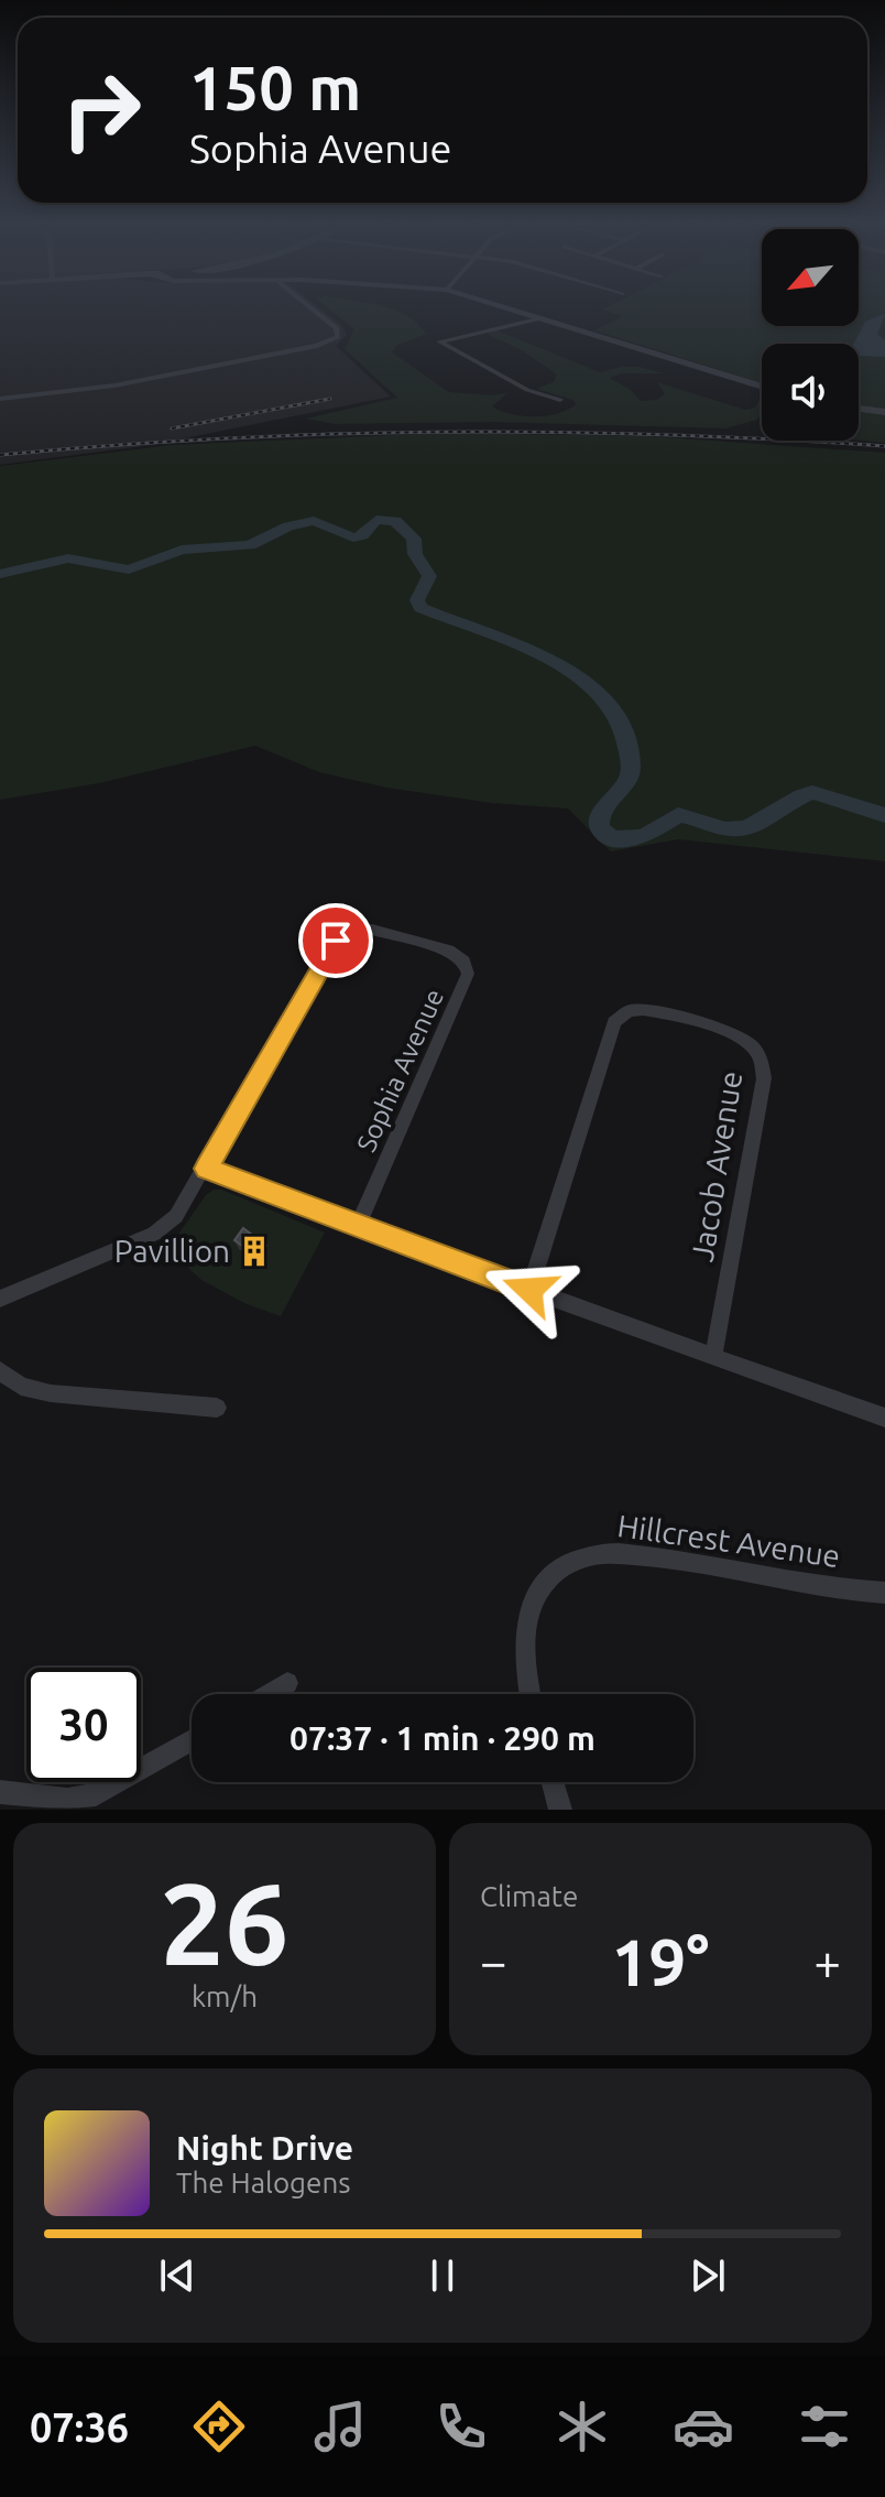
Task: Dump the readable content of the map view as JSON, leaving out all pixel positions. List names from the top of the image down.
{
  "streets": {
    "street": ["Sophia Avenue", "Jacob Avenue", "Hillcrest Avenue"]
  },
  "places": {
    "building": ["Pavillion"]
  },
  "north": "bottom left",
  "page": {
    "turn": ["150 m", "Sophia Avenue"],
    "limit": "30",
    "trip": "07:37 · 1 min · 290 m",
    "tile": [
      ["26", "km/h"],
      "Climate"
    ],
    "heat": ["−", "19°", "+"],
    "song": ["Night Drive", "The Halogens"],
    "tabs": "07:36"
  }
}
